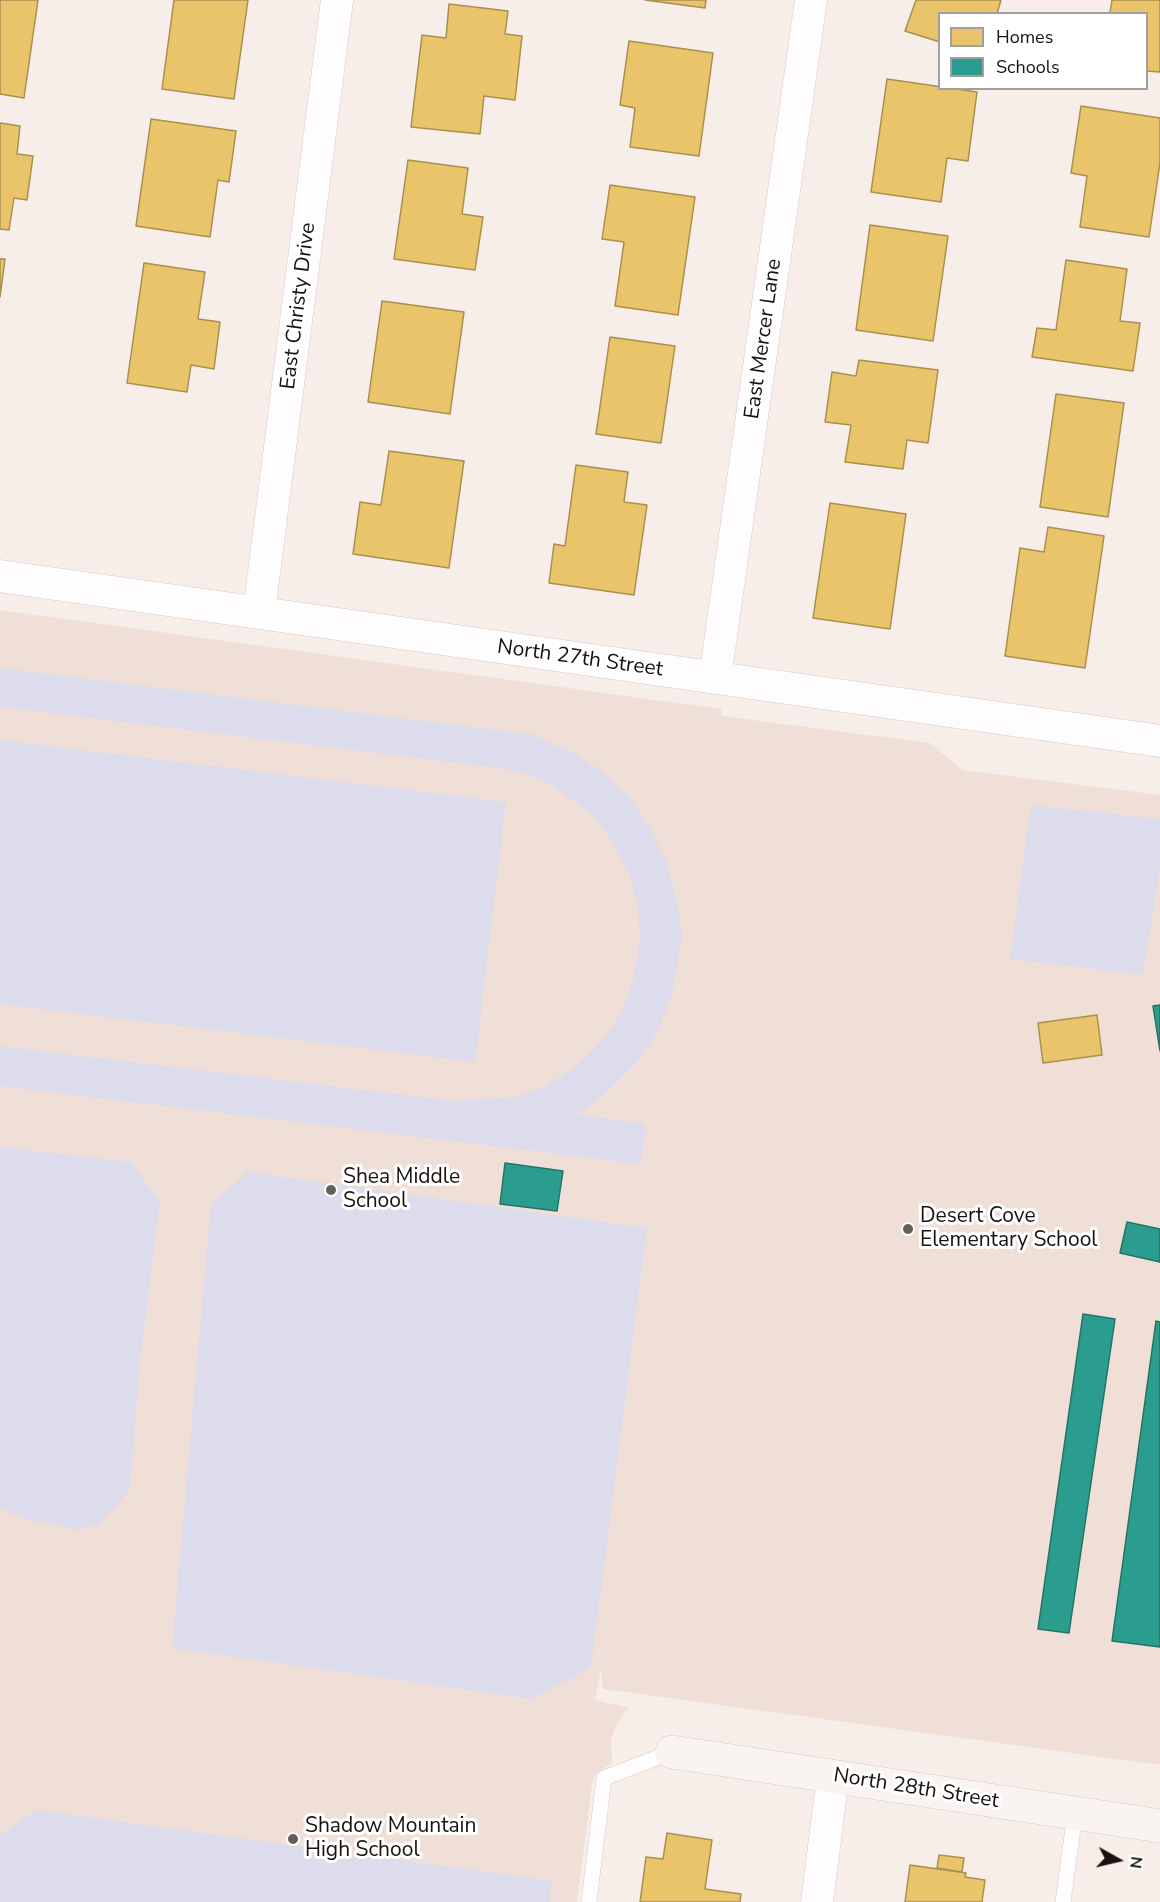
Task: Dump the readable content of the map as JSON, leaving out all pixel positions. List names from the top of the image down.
{
  "streets": {
    "street": [
      "East Christy Drive",
      "East Mercer Lane",
      "North 27th Street",
      "North 28th Street"
    ]
  },
  "crossings": [
    ["East Christy Drive", "North 27th Street"],
    ["East Mercer Lane", "North 27th Street"]
  ],
  "places": ["Shea Middle School", "Desert Cove Elementary School", "Shadow Mountain High School"],
  "legend": ["Homes", "Schools"],
  "north": "right"
}
